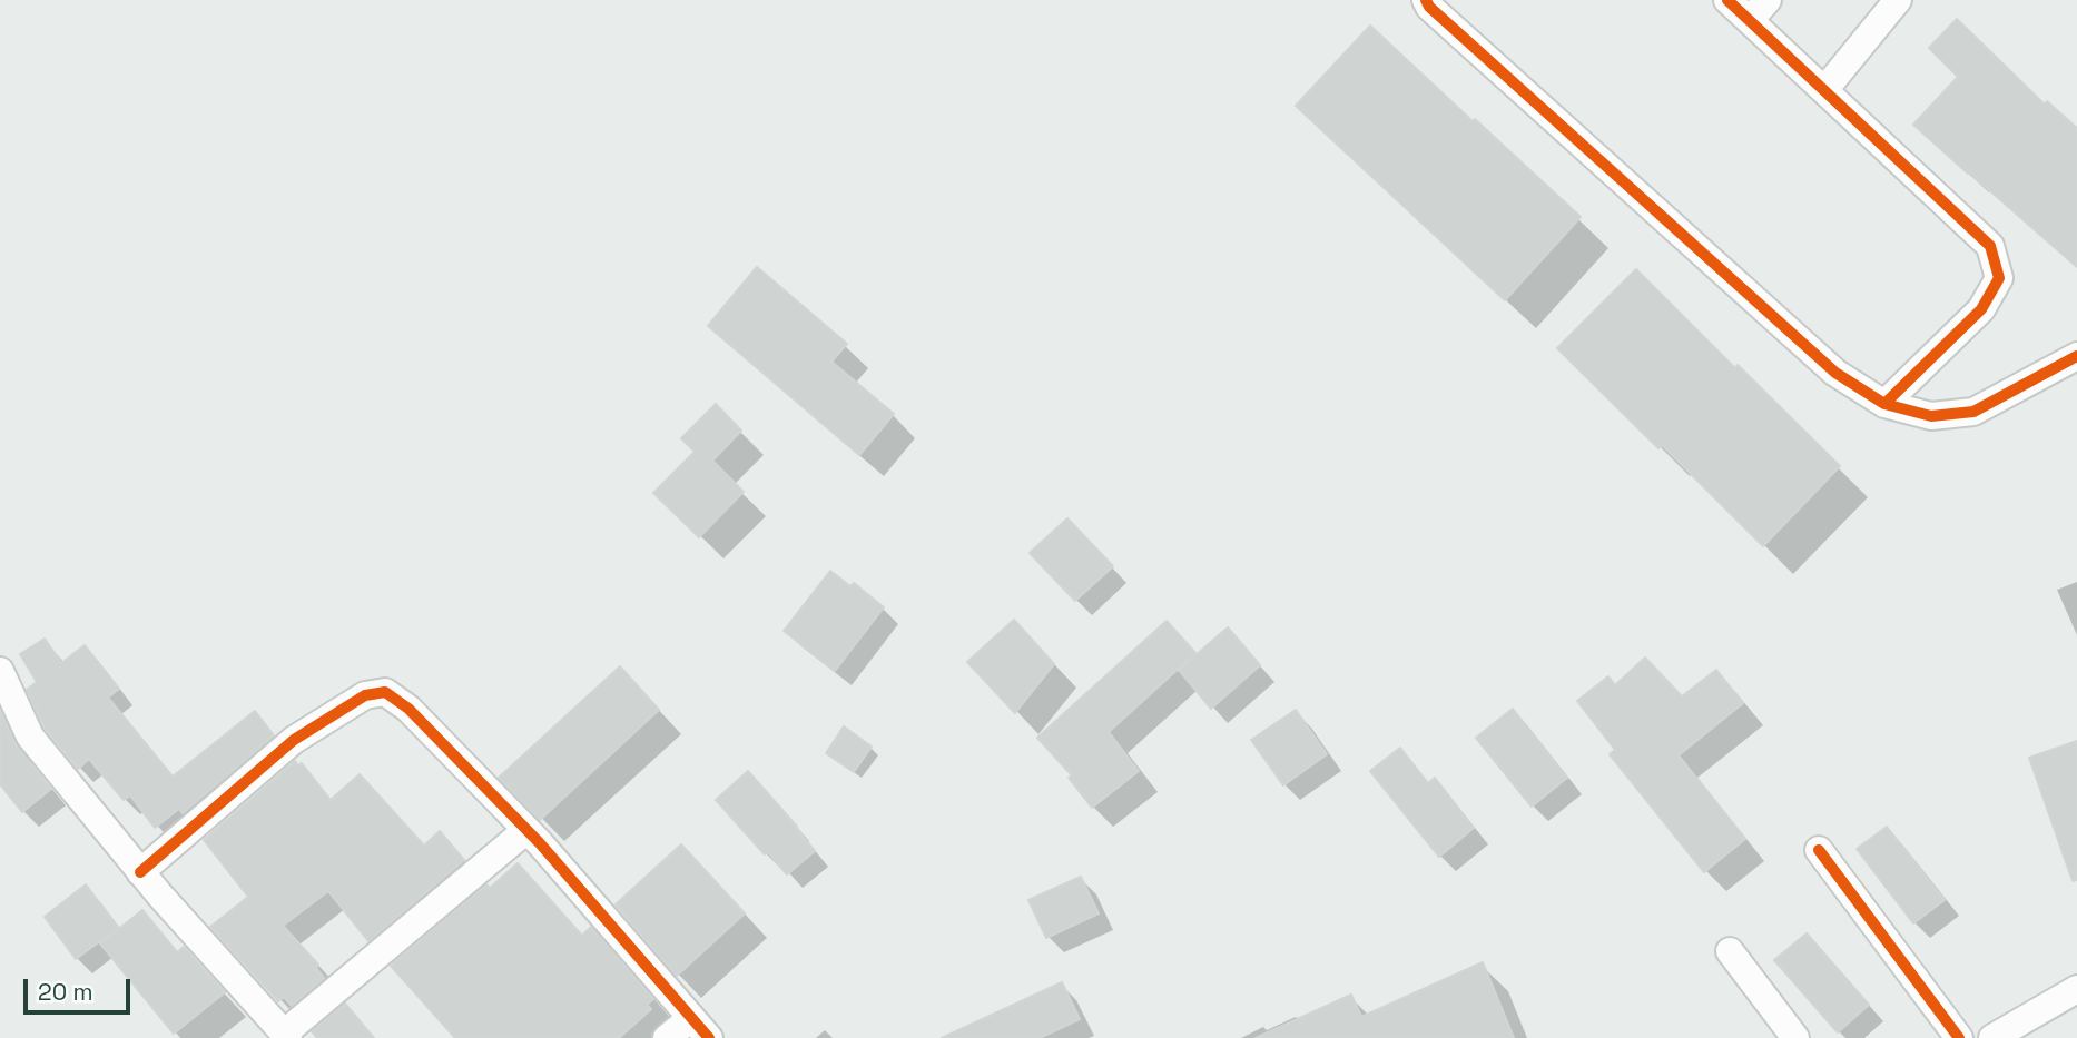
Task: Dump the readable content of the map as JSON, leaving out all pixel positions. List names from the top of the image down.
{
  "scale_bar": "20 m"
}
